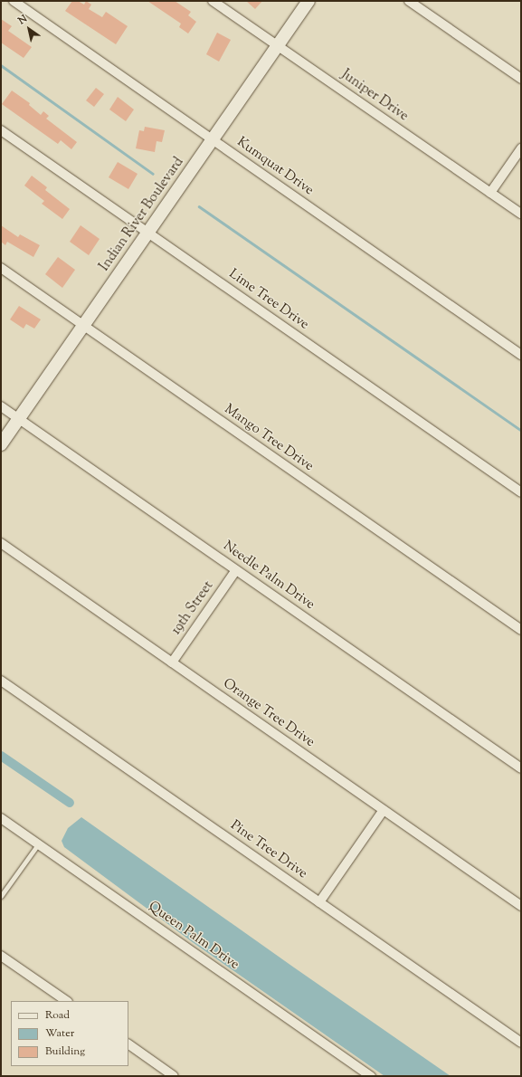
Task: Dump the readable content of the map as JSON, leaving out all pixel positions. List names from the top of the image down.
{
  "streets": {
    "main road": ["Indian River Boulevard"],
    "street": [
      "Juniper Drive",
      "Kumquat Drive",
      "Lime Tree Drive",
      "Mango Tree Drive",
      "Needle Palm Drive",
      "19th Street",
      "Orange Tree Drive",
      "Pine Tree Drive",
      "Queen Palm Drive"
    ]
  },
  "crossings": [
    ["Juniper Drive", "Indian River Boulevard"],
    ["Kumquat Drive", "Indian River Boulevard"],
    ["Indian River Boulevard", "Lime Tree Drive"],
    ["Indian River Boulevard", "Mango Tree Drive"],
    ["Indian River Boulevard", "Needle Palm Drive"],
    ["Needle Palm Drive", "19th Street"],
    ["19th Street", "Orange Tree Drive"]
  ],
  "legend": ["Road", "Water", "Building"],
  "north": "top left"
}
